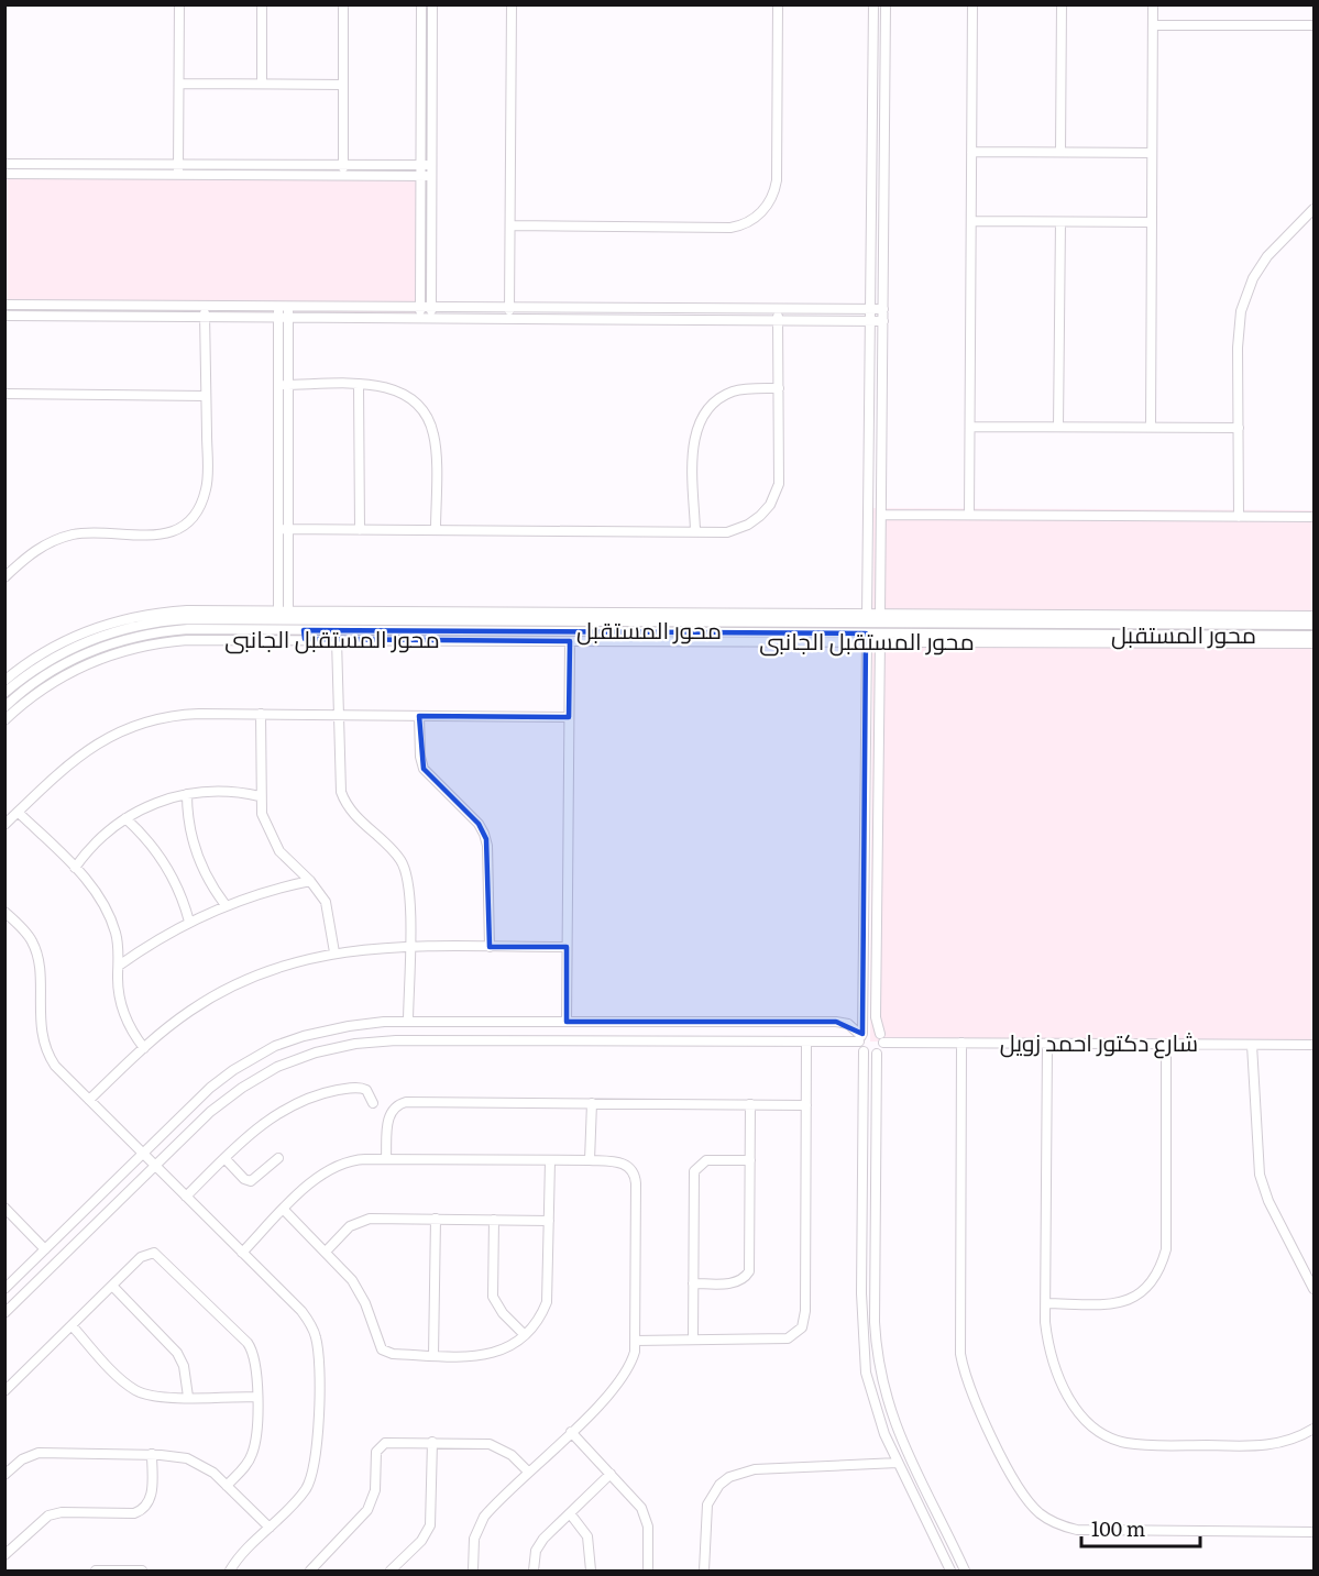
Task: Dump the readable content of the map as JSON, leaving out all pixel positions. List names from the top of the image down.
{
  "streets": {
    "street": ["محور المستقبل", "محور المستقبل الجانبى", "شارع دكتور احمد زويل"]
  },
  "crossings": [
    ["محور المستقبل", "محور المستقبل الجانبى"]
  ],
  "scale_bar": "100 m"
}
